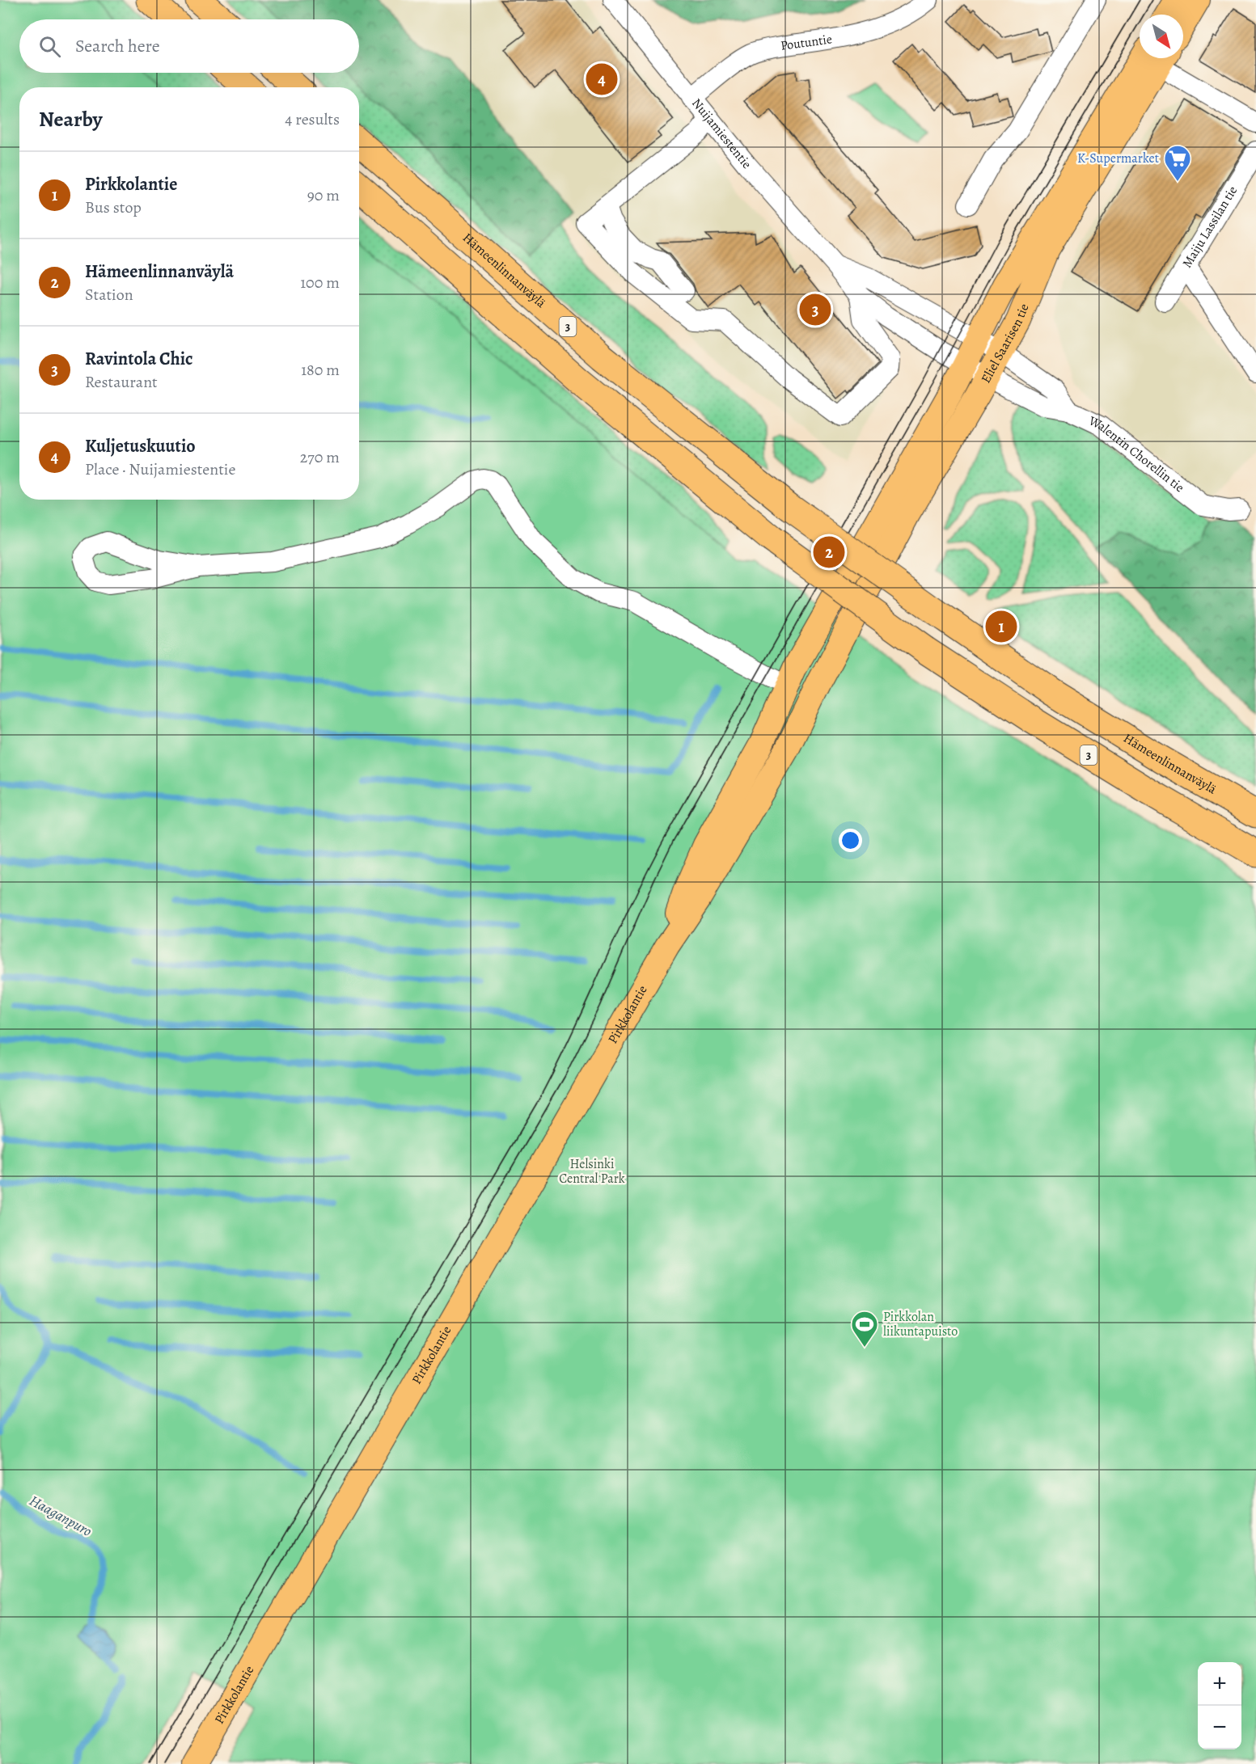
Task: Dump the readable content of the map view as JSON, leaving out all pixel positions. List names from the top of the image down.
{
  "streets": {
    "highway": ["Hämeenlinnanväylä", "3"],
    "main road": ["Eliel Saarisen tie", "Pirkkolantie"],
    "street": [
      "Poutuntie",
      "Nuijamiestentie",
      "Maiju Lassilan tie",
      "Walentin Chorellin tie"
    ]
  },
  "crossings": [
    ["Poutuntie", "Nuijamiestentie"],
    ["Nuijamiestentie", "Eliel Saarisen tie"],
    ["Nuijamiestentie", "Walentin Chorellin tie"],
    ["Eliel Saarisen tie", "Walentin Chorellin tie"],
    ["Eliel Saarisen tie", "Pirkkolantie"]
  ],
  "water": ["Haaganpuro"],
  "parks": ["Helsinki Central Park"],
  "places": {
    "supermarket": ["K-Supermarket"],
    "sports": ["Pirkkolan liikuntapuisto"]
  },
  "north": "bottom right",
  "page": {
    "search": "Search here",
    "pins": [
      "4",
      "3",
      "2",
      "1"
    ],
    "heading": ["Nearby", "4 results"],
    "list": [
      {
        "mark": "1",
        "name": "Pirkkolantie",
        "note": "Bus stop",
        "value": "90 m"
      },
      {
        "mark": "2",
        "name": "Hämeenlinnanväylä",
        "note": "Station",
        "value": "100 m"
      },
      {
        "mark": "3",
        "name": "Ravintola Chic",
        "note": "Restaurant",
        "value": "180 m"
      },
      {
        "mark": "4",
        "name": "Kuljetuskuutio",
        "note": "Place · Nuijamiestentie",
        "value": "270 m"
      }
    ],
    "map_buttons": ["+", "−"]
  }
}
